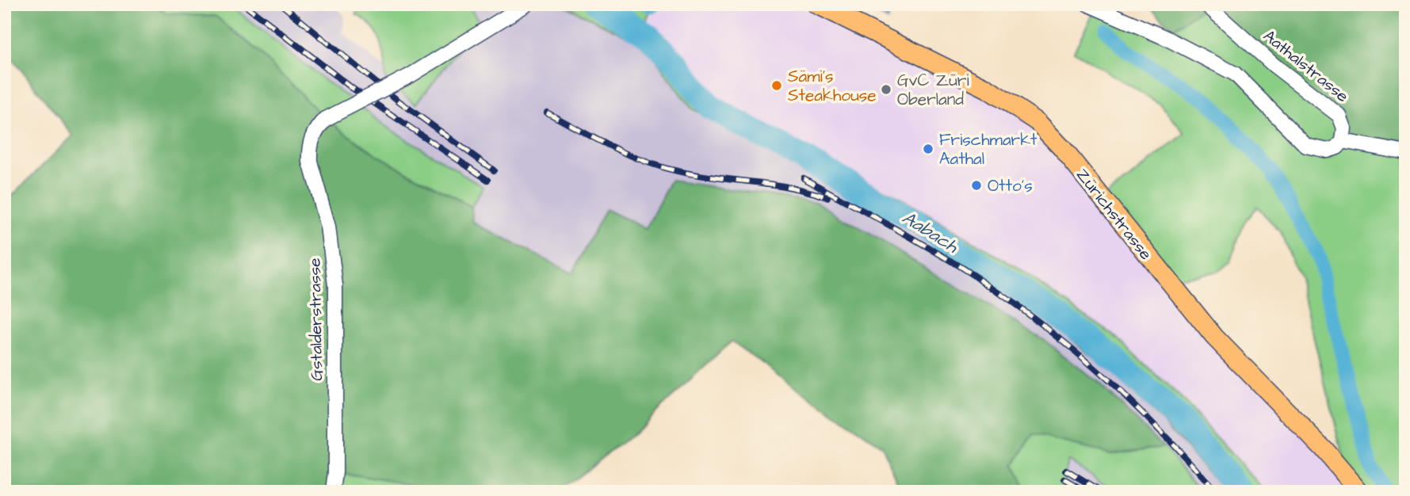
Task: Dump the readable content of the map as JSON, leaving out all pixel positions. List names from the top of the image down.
{
  "streets": {
    "main road": ["Zürichstrasse"],
    "street": ["Aathalstrasse", "Gstalderstrasse"]
  },
  "water": ["Aabach"],
  "places": [
    "Sämi's Steakhouse",
    "GvC Züri Oberland",
    "Frischmarkt Aathal",
    "Otto's"
  ]
}
